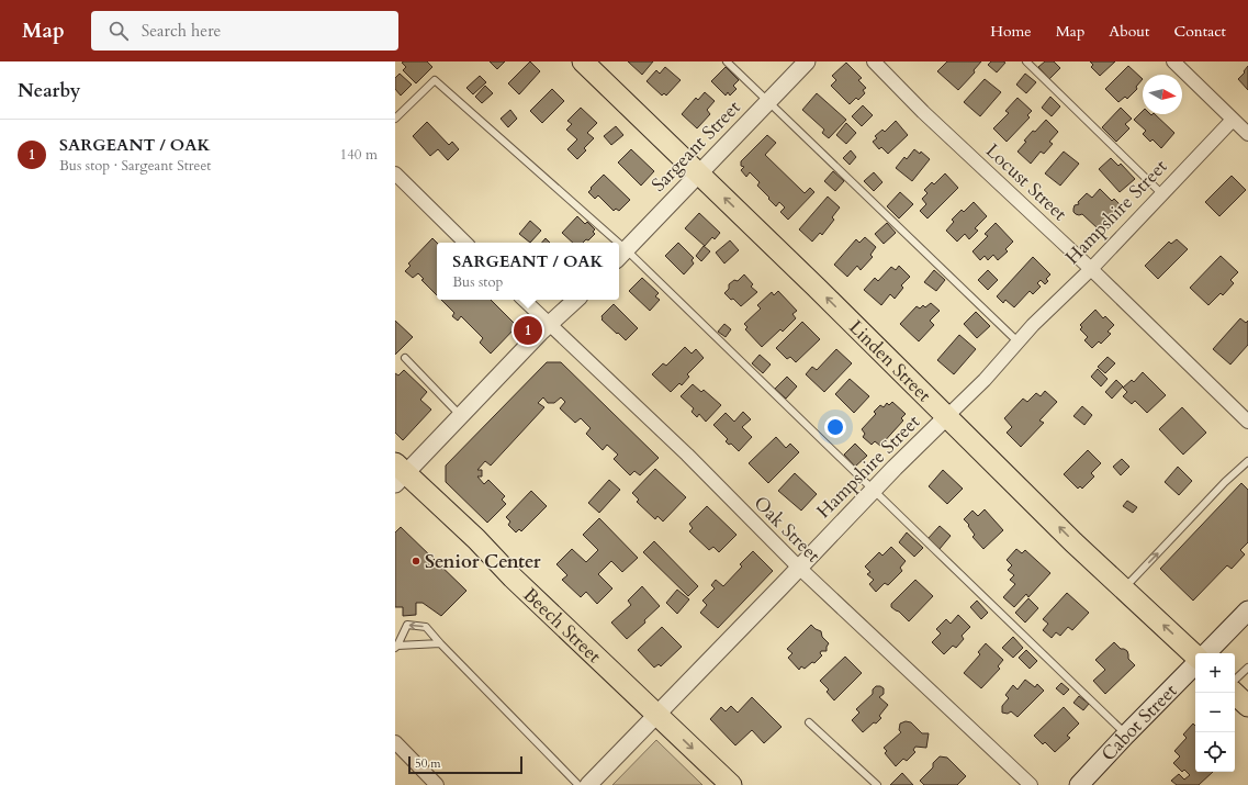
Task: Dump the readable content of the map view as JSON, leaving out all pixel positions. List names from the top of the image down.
{
  "streets": {
    "main road": ["Linden Street", "Beech Street", "Cabot Street"],
    "street": [
      "Sargeant Street",
      "Locust Street",
      "Hampshire Street",
      "Oak Street"
    ]
  },
  "crossings": [
    ["Sargeant Street", "Linden Street"],
    ["Locust Street", "Hampshire Street"],
    ["Hampshire Street", "Linden Street"],
    ["Hampshire Street", "Oak Street"],
    ["Hampshire Street", "Beech Street"]
  ],
  "one_way": ["Linden Street"],
  "places": ["Senior Center"],
  "scale_bar": "50 m",
  "north": "right",
  "page": {
    "header": "Map",
    "search": "Search here",
    "nav": [
      "Home",
      "Map",
      "About",
      "Contact"
    ],
    "heading": "Nearby",
    "list": [
      {
        "mark": "1",
        "name": "SARGEANT / OAK",
        "note": "Bus stop · Sargeant Street",
        "value": "140 m"
      }
    ],
    "popup": ["SARGEANT / OAK", "Bus stop"],
    "pins": "1",
    "map_buttons": ["+", "−"],
    "scale": "50 m"
  }
}
